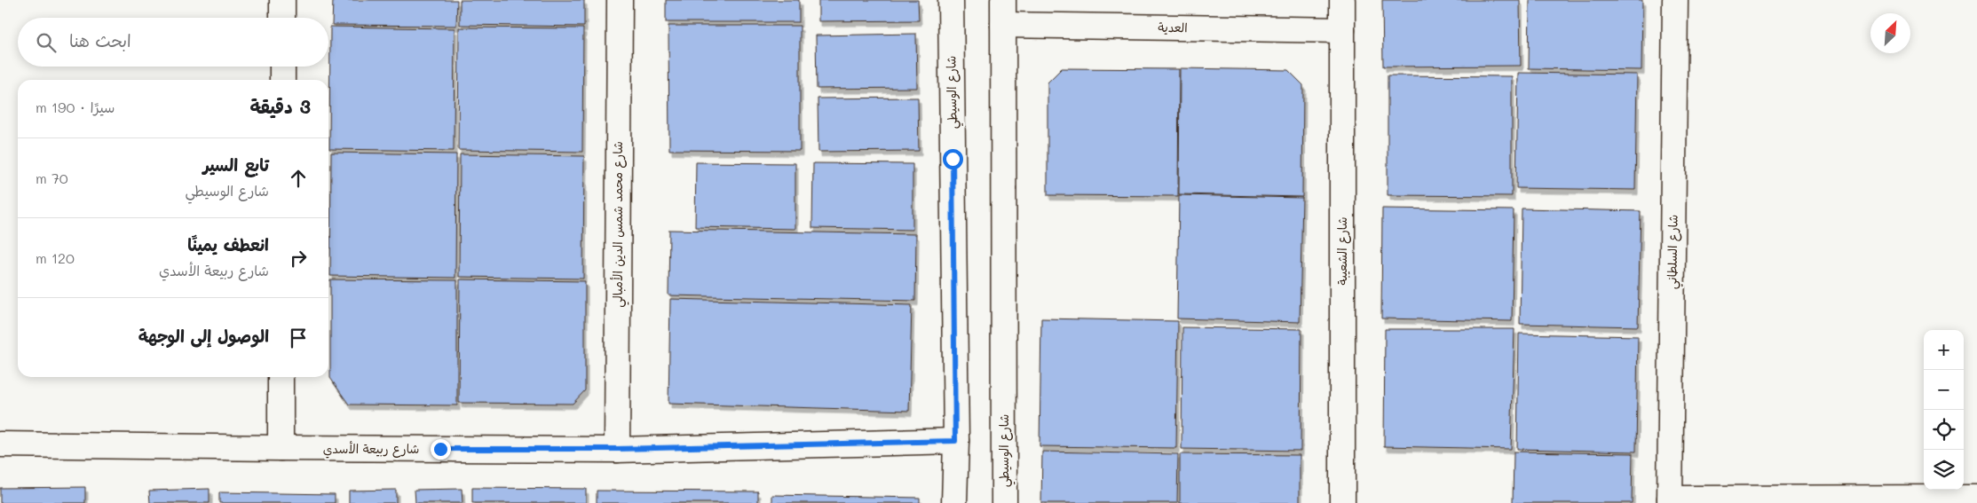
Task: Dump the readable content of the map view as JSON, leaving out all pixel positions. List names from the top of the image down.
{
  "streets": {
    "street": [
      "العدية",
      "شارع الوسيطي",
      "شارع محمد شمس الدين الأمبالي",
      "شارع الشعيبة",
      "شارع السلطاني",
      "شارع ربيعة الأسدي"
    ]
  },
  "crossings": [
    ["العدية", "شارع الوسيطي"],
    ["العدية", "شارع الشعيبة"],
    ["شارع الوسيطي", "شارع ربيعة الأسدي"],
    ["شارع محمد شمس الدين الأمبالي", "شارع ربيعة الأسدي"]
  ],
  "north": "top right",
  "page": {
    "search": "ابحث هنا",
    "heading": ["3 دقيقة", "سيرًا · 190 m"],
    "list": [
      ["تابع السير", "شارع الوسيطي", "70 m"],
      ["انعطف يمينًا", "شارع ربيعة الأسدي", "120 m"],
      "الوصول إلى الوجهة"
    ],
    "map_buttons": ["+", "−"]
  }
}
